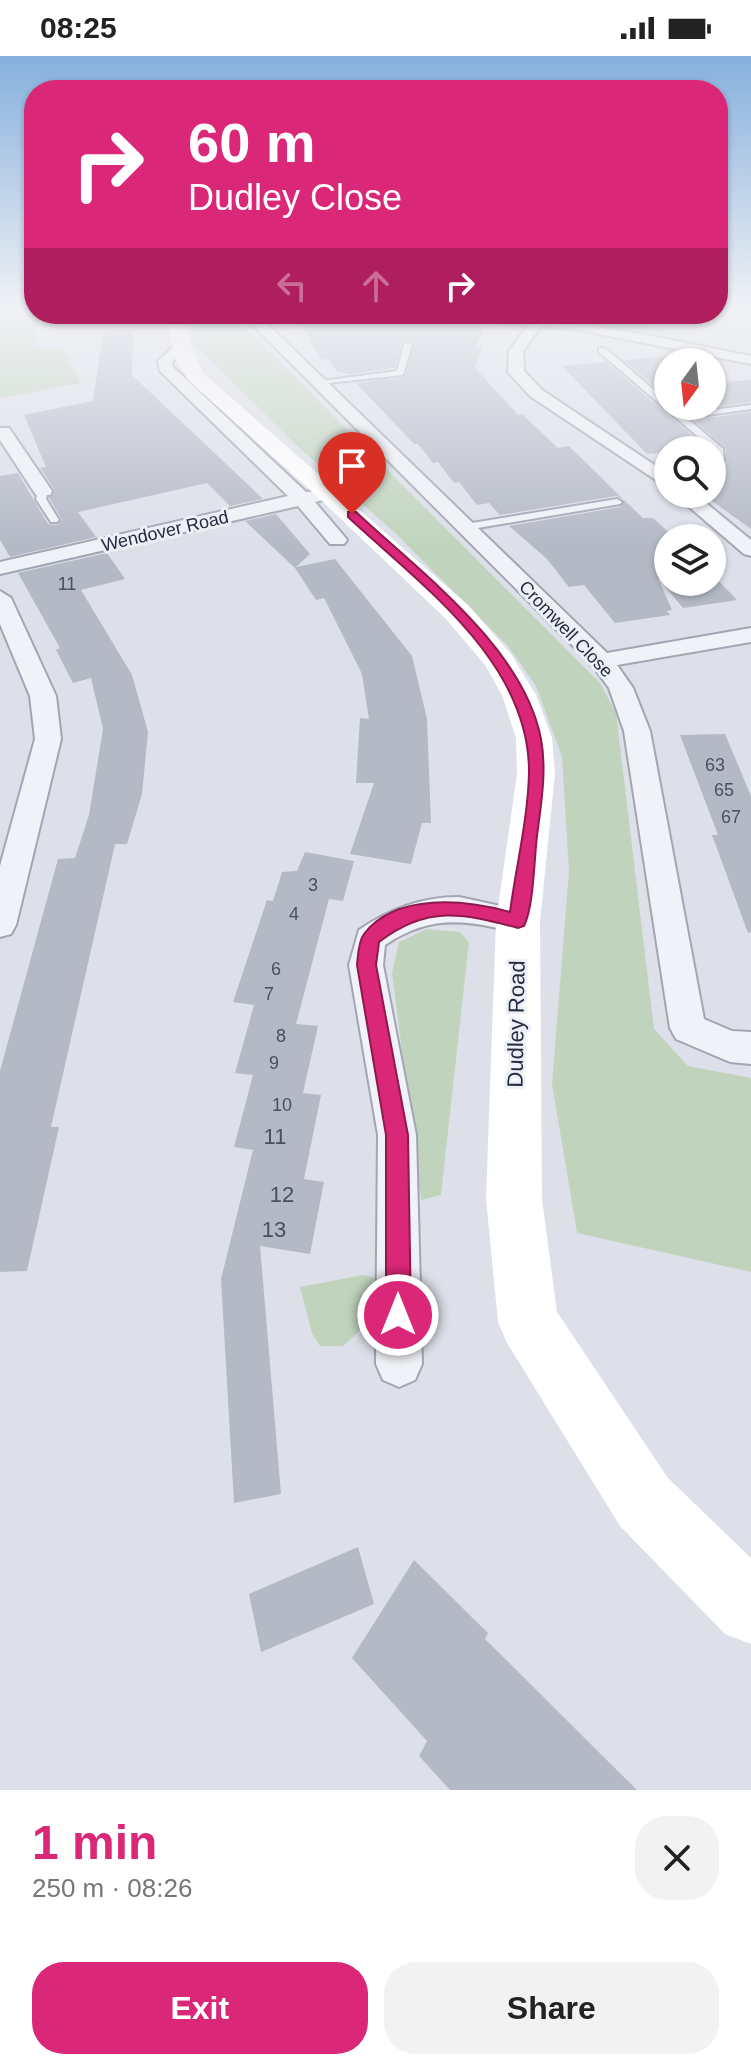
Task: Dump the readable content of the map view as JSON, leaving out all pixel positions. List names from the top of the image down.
{
  "streets": {
    "main road": ["Dudley Road"],
    "street": ["Wendover Road", "Cromwell Close"]
  },
  "crossings": [
    ["Wendover Road", "Dudley Road"]
  ],
  "house_numbers": [
    "11",
    "63",
    "65",
    "67",
    "3",
    "4",
    "6",
    "7",
    "8",
    "9",
    "10",
    "11",
    "12",
    "13"
  ],
  "north": "bottom",
  "page": {
    "status": "08:25",
    "turn": ["60 m", "Dudley Close"],
    "heading": ["1 min", "250 m · 08:26"],
    "buttons": ["Exit", "Share"]
  }
}
